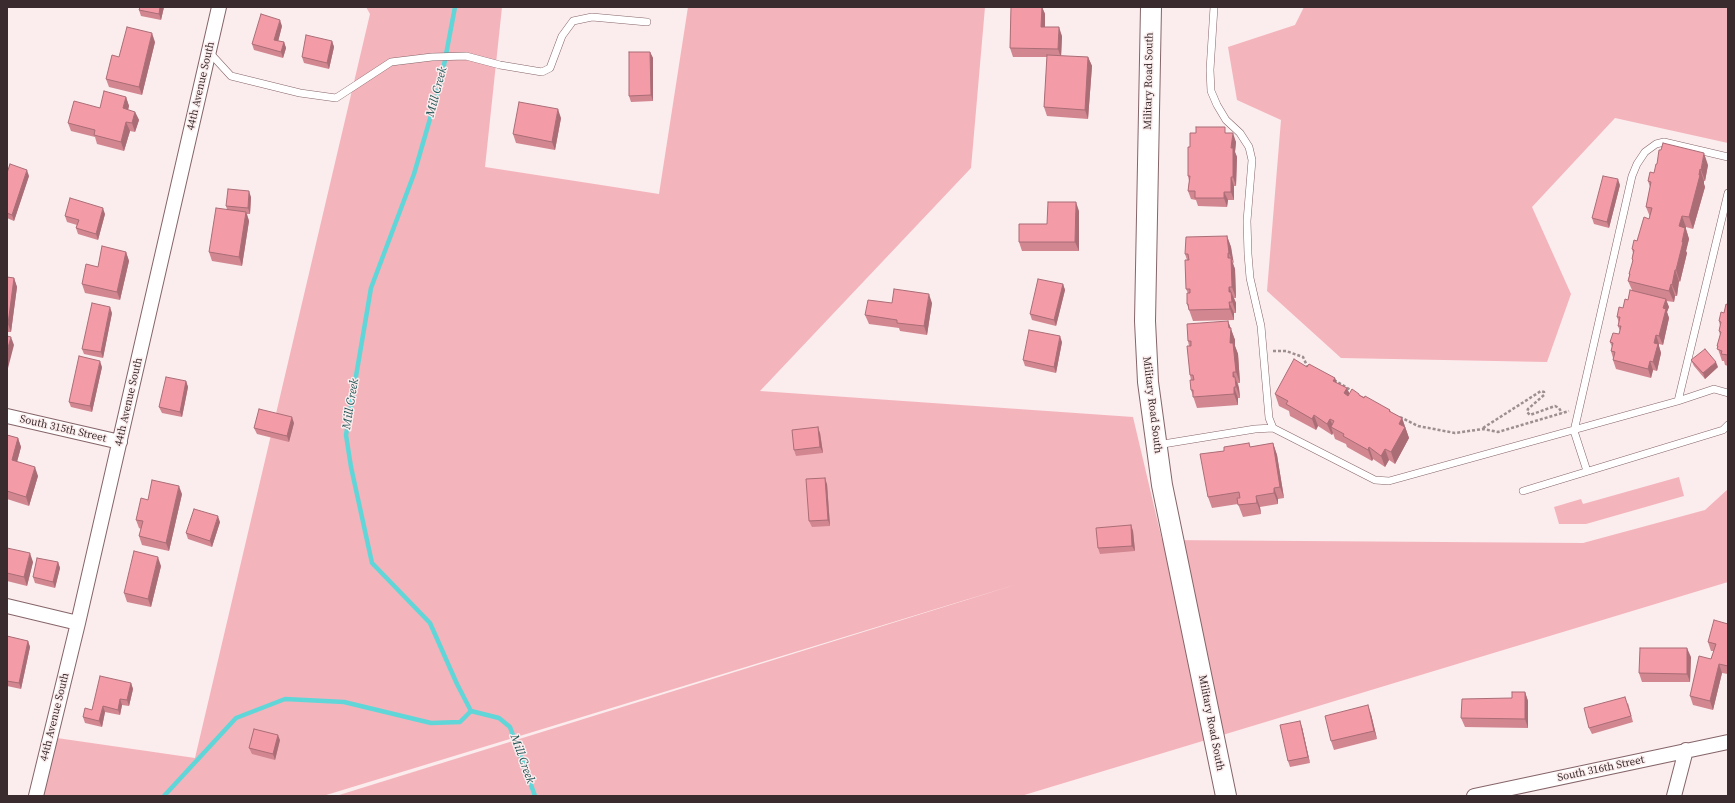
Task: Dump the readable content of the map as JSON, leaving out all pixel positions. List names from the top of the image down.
{
  "streets": {
    "main road": ["Military Road South"],
    "street": ["44th Avenue South", "South 315th Street", "South 316th Street"]
  },
  "crossings": [
    ["44th Avenue South", "South 315th Street"]
  ],
  "water": ["Mill Creek"]
}
